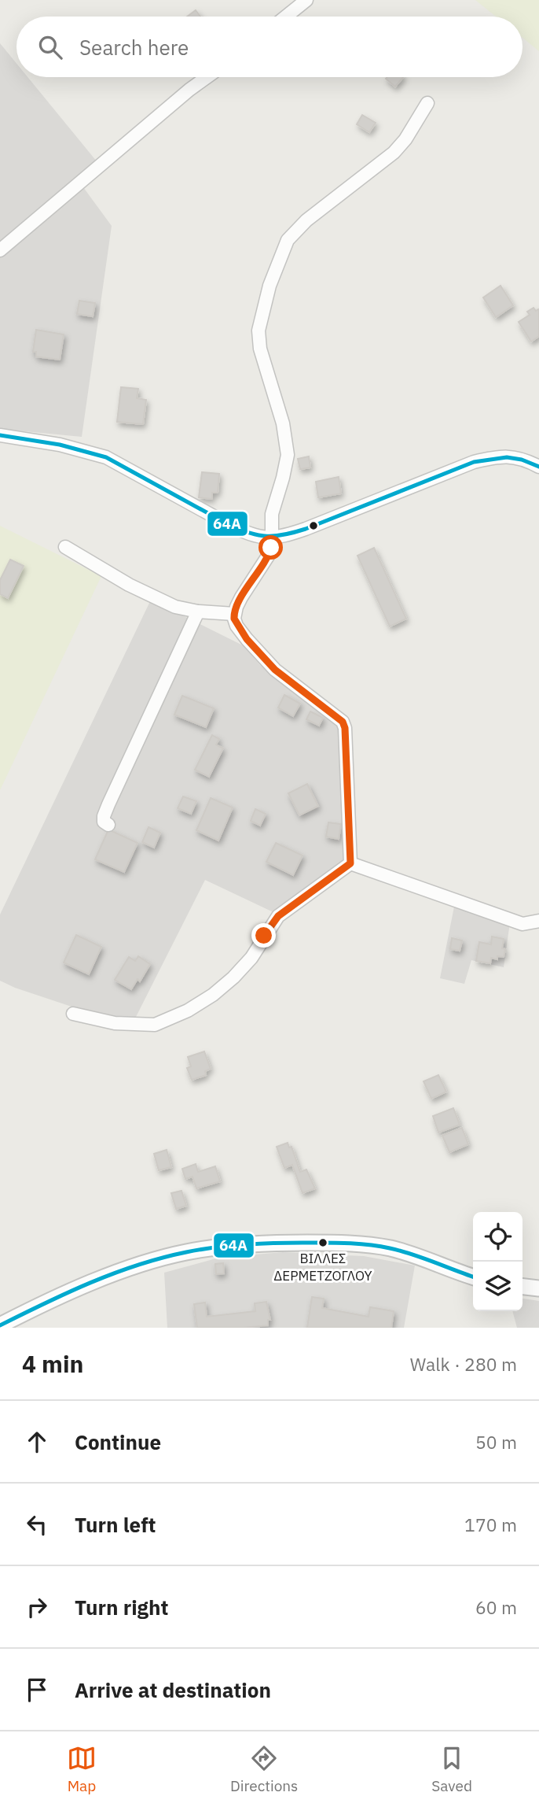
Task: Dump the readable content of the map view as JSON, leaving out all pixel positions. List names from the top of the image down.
{
  "places": ["ΒΙΛΛΕΣ ΔΕΡΜΕΤΖΟΓΛΟΥ"],
  "lines": ["transit line 64Α"],
  "page": {
    "search": "Search here",
    "heading": ["4 min", "Walk · 280 m"],
    "list": [
      ["Continue", "50 m"],
      ["Turn left", "170 m"],
      ["Turn right", "60 m"],
      "Arrive at destination"
    ],
    "nav": ["Map", "Directions", "Saved"]
  }
}
